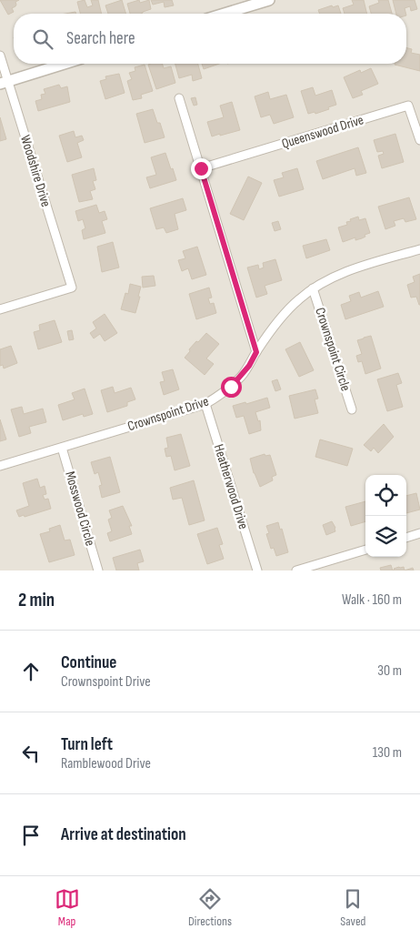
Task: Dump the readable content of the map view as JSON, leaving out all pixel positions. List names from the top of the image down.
{
  "streets": {
    "street": [
      "Queenswood Drive",
      "Woodshire Drive",
      "Crownspoint Circle",
      "Crownspoint Drive",
      "Heatherwood Drive",
      "Mosswood Circle"
    ]
  },
  "crossings": [
    ["Crownspoint Circle", "Crownspoint Drive"],
    ["Crownspoint Drive", "Heatherwood Drive"],
    ["Crownspoint Drive", "Mosswood Circle"]
  ],
  "page": {
    "search": "Search here",
    "heading": ["2 min", "Walk · 160 m"],
    "list": [
      ["Continue", "Crownspoint Drive", "30 m"],
      ["Turn left", "Ramblewood Drive", "130 m"],
      "Arrive at destination"
    ],
    "nav": ["Map", "Directions", "Saved"]
  }
}
